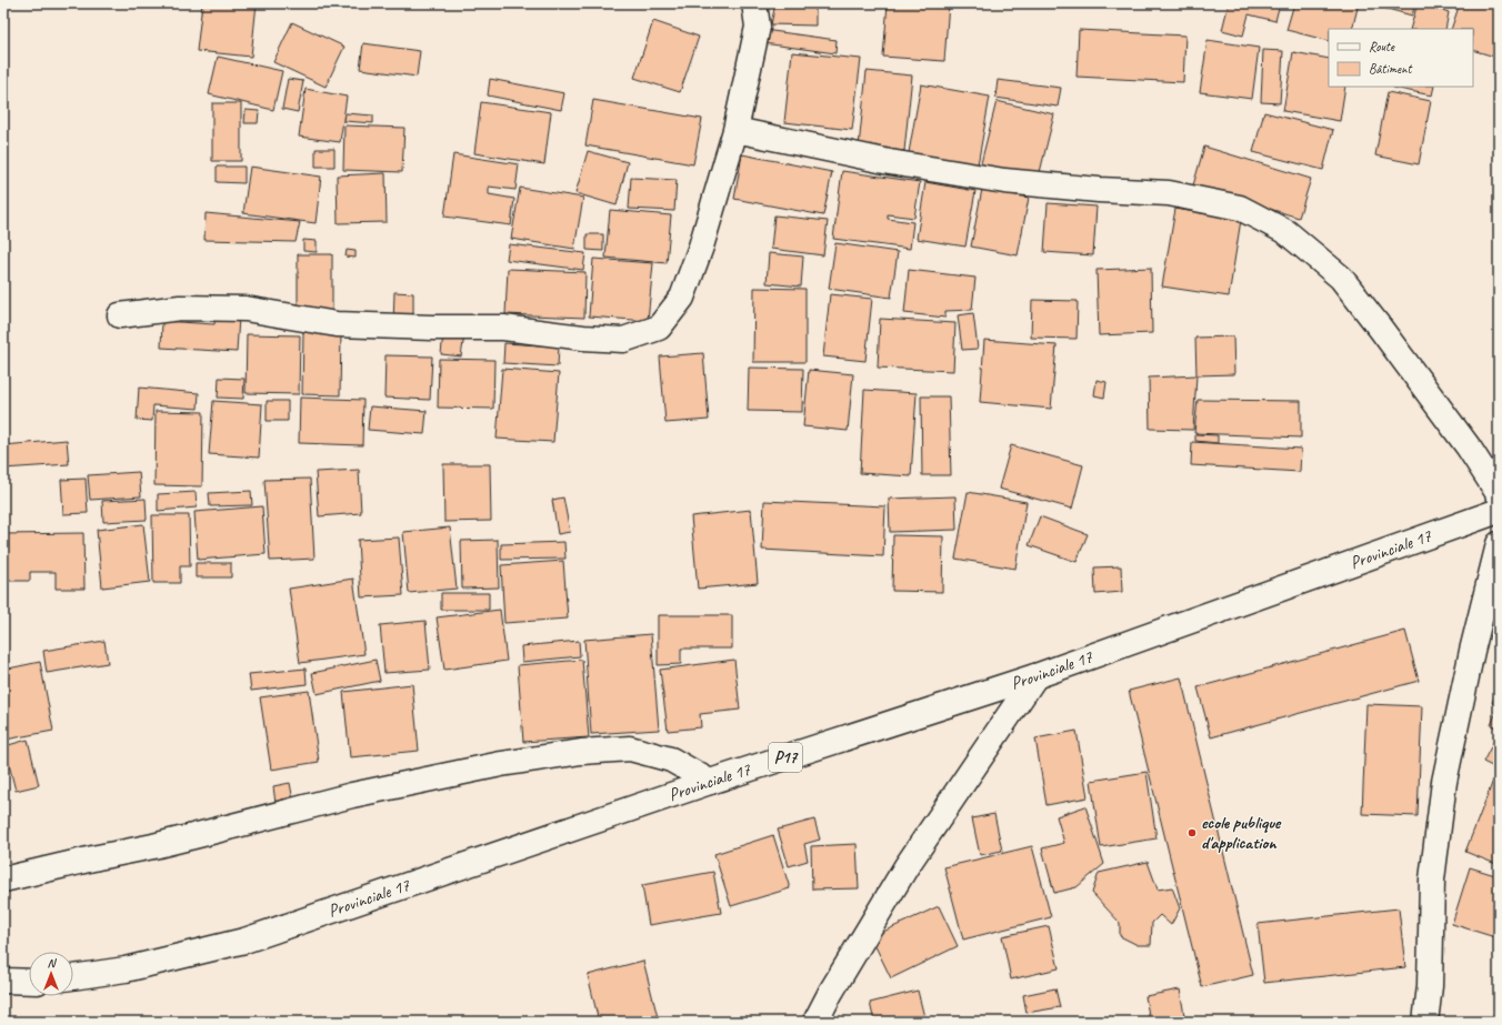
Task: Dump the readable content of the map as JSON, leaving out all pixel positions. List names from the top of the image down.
{
  "streets": {
    "street": ["Provinciale 17", "P17"]
  },
  "places": ["ecole publique d'application"],
  "legend": ["Route", "Bâtiment"],
  "north": "top"
}
